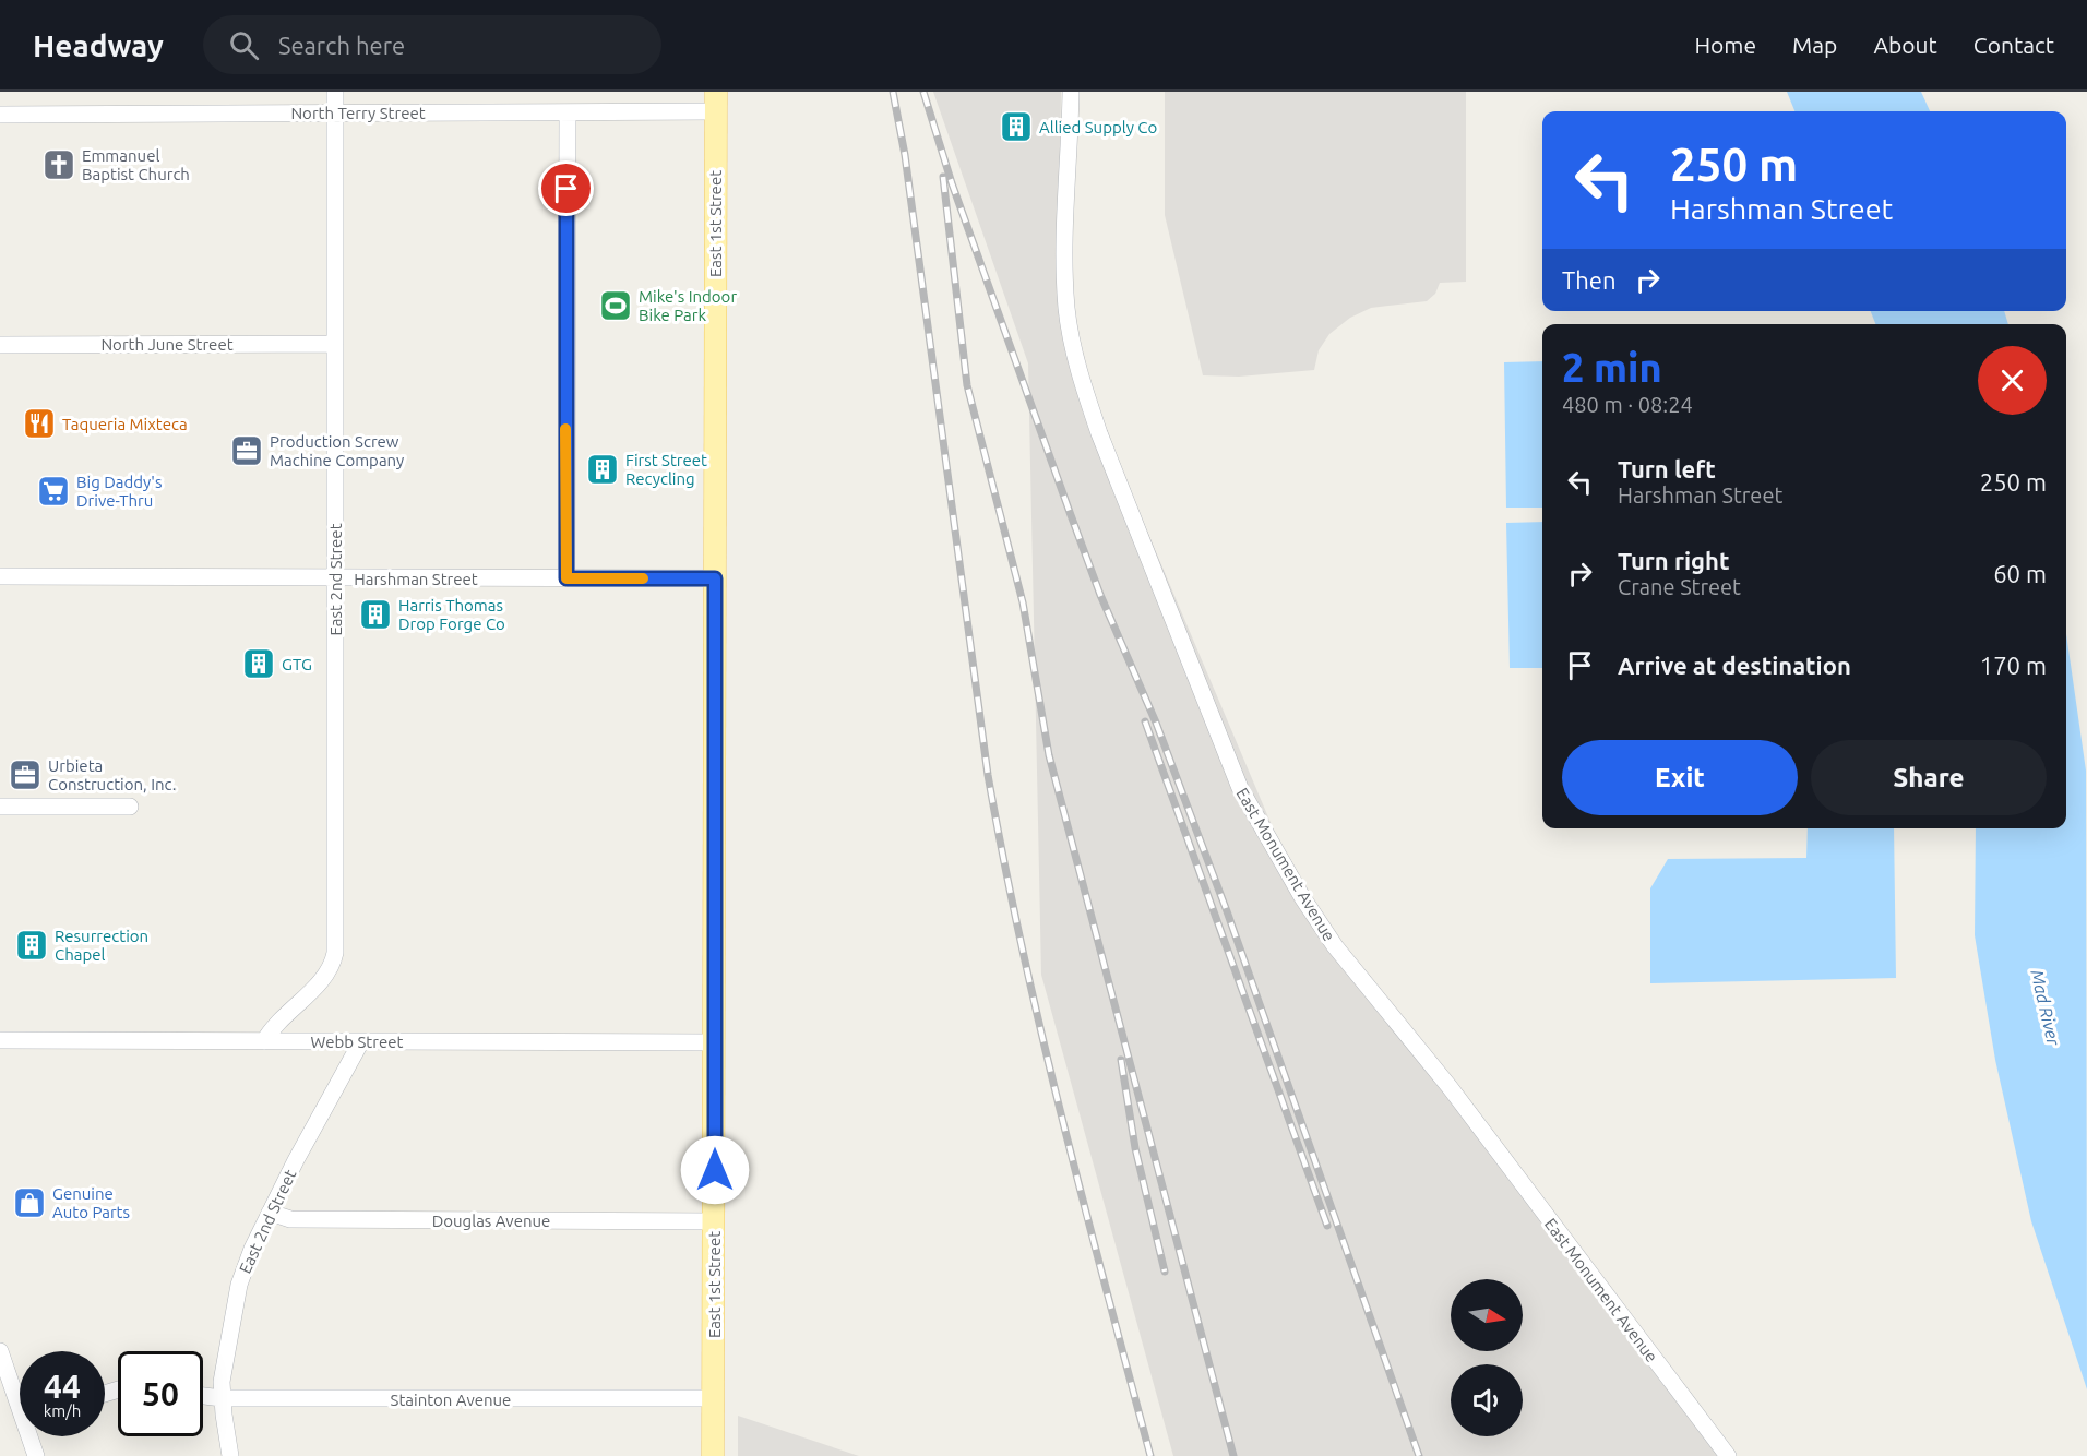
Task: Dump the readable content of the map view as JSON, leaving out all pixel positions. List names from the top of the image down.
{
  "streets": {
    "main road": ["East 1st Street"],
    "street": [
      "North Terry Street",
      "North June Street",
      "Harshman Street",
      "East 2nd Street",
      "East Monument Avenue",
      "Webb Street",
      "Douglas Avenue",
      "Stainton Avenue"
    ]
  },
  "crossings": [
    ["North Terry Street", "East 1st Street"],
    ["North Terry Street", "East 2nd Street"],
    ["East 1st Street", "Harshman Street"],
    ["East 1st Street", "Webb Street"],
    ["East 1st Street", "Douglas Avenue"],
    ["East 1st Street", "Stainton Avenue"],
    ["North June Street", "East 2nd Street"],
    ["Harshman Street", "East 2nd Street"],
    ["East 2nd Street", "Webb Street"],
    ["East 2nd Street", "Douglas Avenue"],
    ["East 2nd Street", "Stainton Avenue"]
  ],
  "water": ["Mad River"],
  "places": {
    "building": [
      "Allied Supply Co",
      "First Street Recycling",
      "Harris Thomas Drop Forge Co",
      "GTG",
      "Resurrection Chapel"
    ],
    "church": ["Emmanuel Baptist Church"],
    "sports": ["Mike's Indoor Bike Park"],
    "restaurant": ["Taqueria Mixteca"],
    "office": ["Production Screw Machine Company", "Urbieta Construction, Inc."],
    "supermarket": ["Big Daddy's Drive-Thru"],
    "shop": ["Genuine Auto Parts"]
  },
  "north": "right",
  "page": {
    "header": "Headway",
    "search": "Search here",
    "nav": [
      "Home",
      "Map",
      "About",
      "Contact"
    ],
    "turn": ["250 m", "Harshman Street"],
    "then": "Then",
    "heading": ["2 min", "480 m · 08:24"],
    "list": [
      {
        "name": "Turn left",
        "note": "Harshman Street",
        "value": "250 m"
      },
      {
        "name": "Turn right",
        "note": "Crane Street",
        "value": "60 m"
      },
      {
        "name": "Arrive at destination",
        "value": "170 m"
      }
    ],
    "buttons": ["Exit", "Share"],
    "speed": "44 km/h",
    "limit": "50"
  }
}
